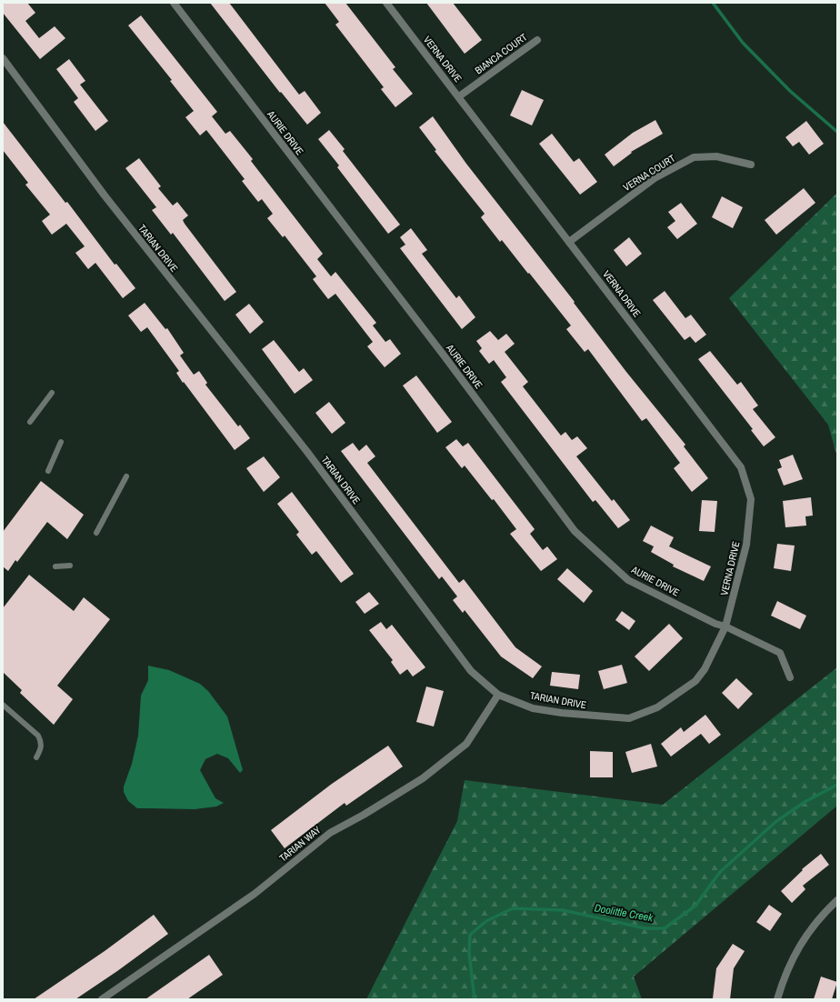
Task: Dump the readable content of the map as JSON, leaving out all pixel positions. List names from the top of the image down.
{
  "streets": {
    "street": [
      "BIANCA COURT",
      "VERNA DRIVE",
      "AURIE DRIVE",
      "VERNA COURT",
      "TARIAN DRIVE",
      "TARIAN WAY"
    ]
  },
  "crossings": [
    ["BIANCA COURT", "VERNA DRIVE"],
    ["VERNA DRIVE", "AURIE DRIVE"],
    ["VERNA DRIVE", "VERNA COURT"],
    ["VERNA DRIVE", "TARIAN DRIVE"],
    ["AURIE DRIVE", "TARIAN DRIVE"],
    ["TARIAN DRIVE", "TARIAN WAY"]
  ],
  "water": ["Doolittle Creek"]
}
